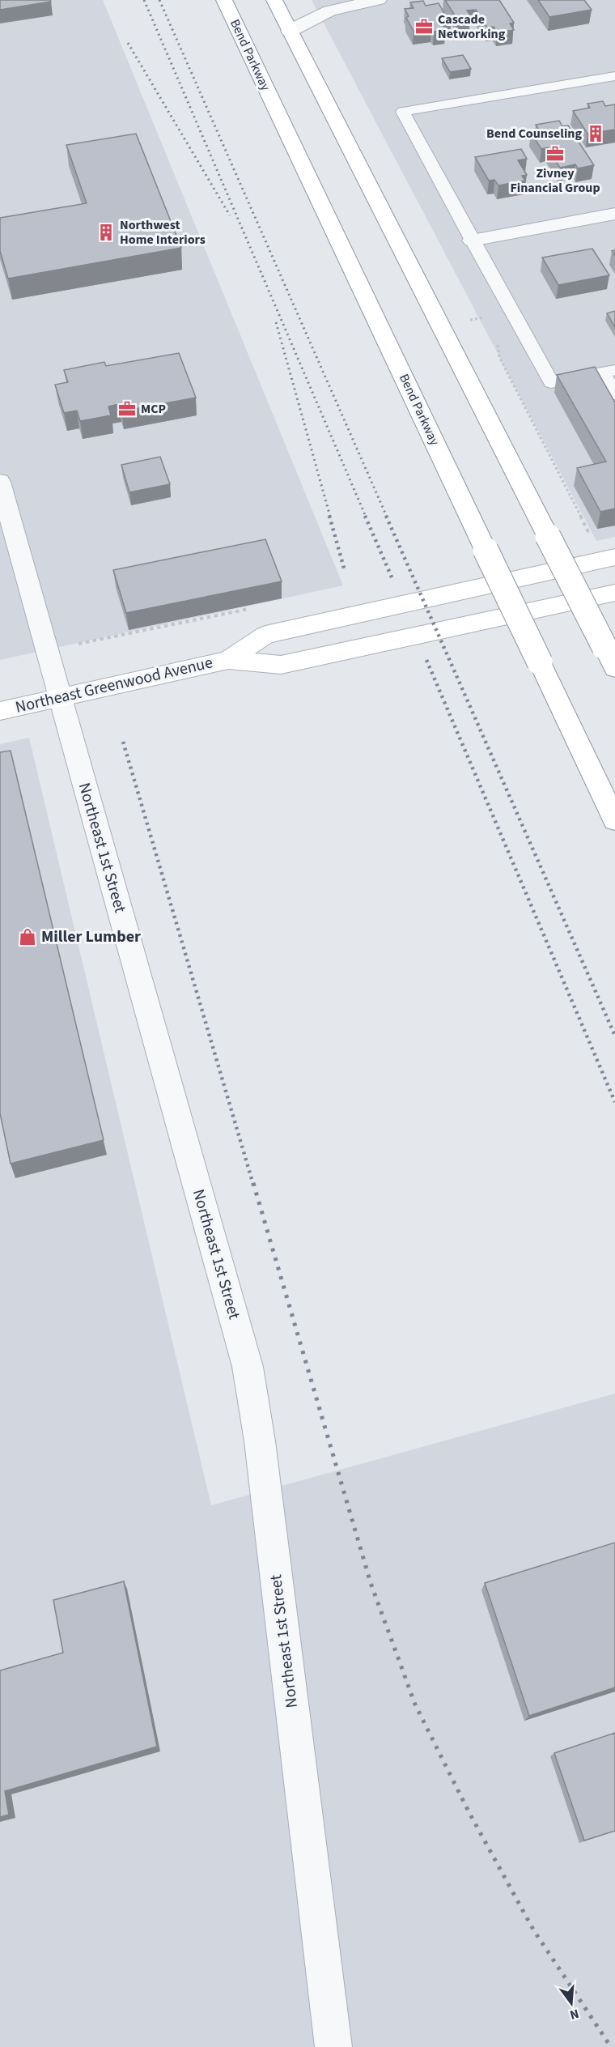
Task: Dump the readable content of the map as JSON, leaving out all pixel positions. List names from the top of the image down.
{
  "streets": {
    "main road": ["Bend Parkway", "Northeast Greenwood Avenue"],
    "street": ["Northeast 1st Street"]
  },
  "crossings": [
    ["Northeast Greenwood Avenue", "Northeast 1st Street"]
  ],
  "places": {
    "office": ["Cascade Networking", "Zivney Financial Group", "MCP"],
    "building": ["Bend Counseling", "Northwest Home Interiors"],
    "shop": ["Miller Lumber"]
  },
  "north": "bottom"
}
